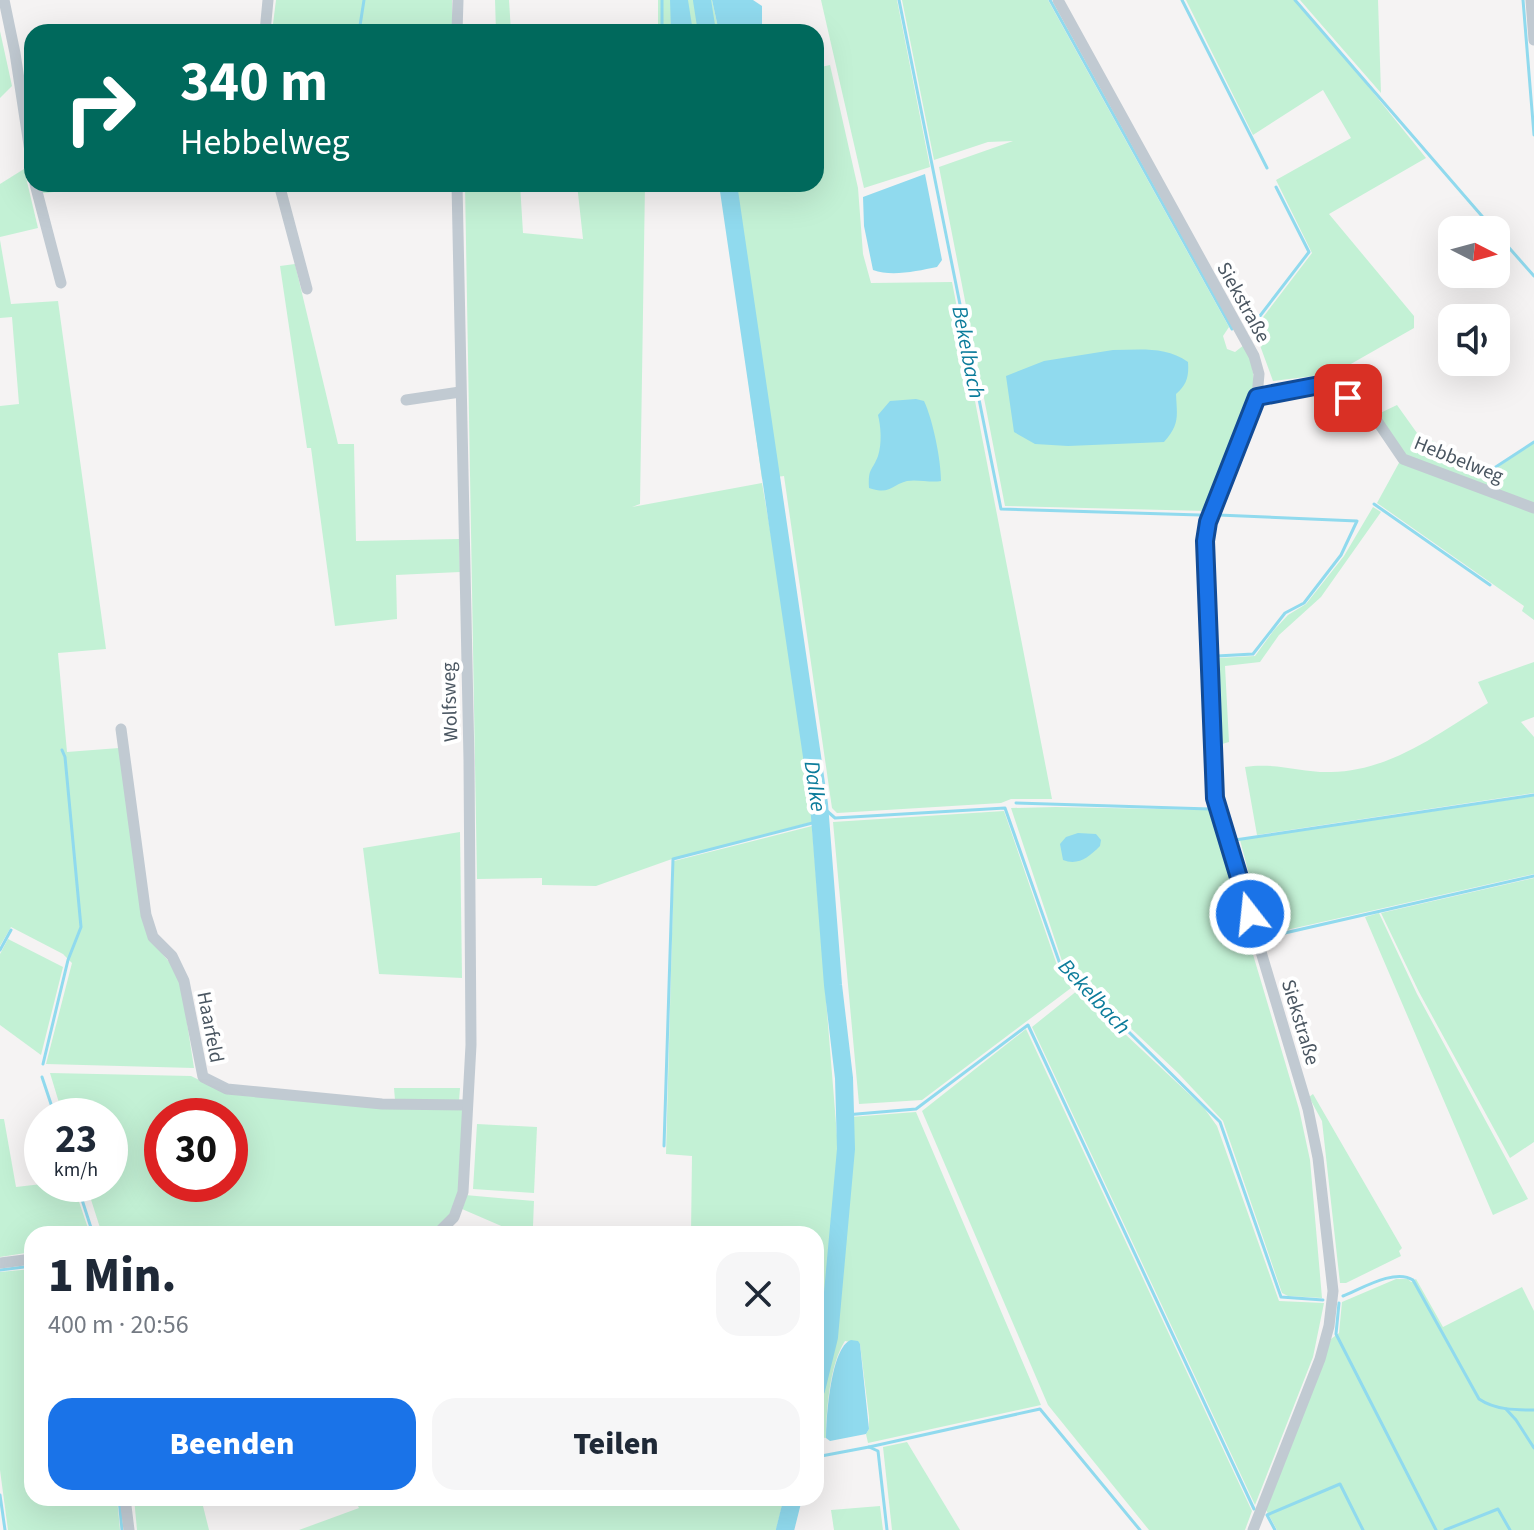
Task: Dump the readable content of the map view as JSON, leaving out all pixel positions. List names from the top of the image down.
{
  "streets": {
    "street": [
      "Siekstraße",
      "Hebbelweg",
      "Wolfsweg",
      "Haarfeld"
    ]
  },
  "crossings": [
    ["Siekstraße", "Hebbelweg"],
    ["Wolfsweg", "Haarfeld"]
  ],
  "water": ["Bekelbach", "Dalke"],
  "north": "right",
  "page": {
    "turn": ["340 m", "Hebbelweg"],
    "speed": "23 km/h",
    "limit": "30",
    "heading": ["1 Min.", "400 m · 20:56"],
    "buttons": ["Beenden", "Teilen"]
  }
}
